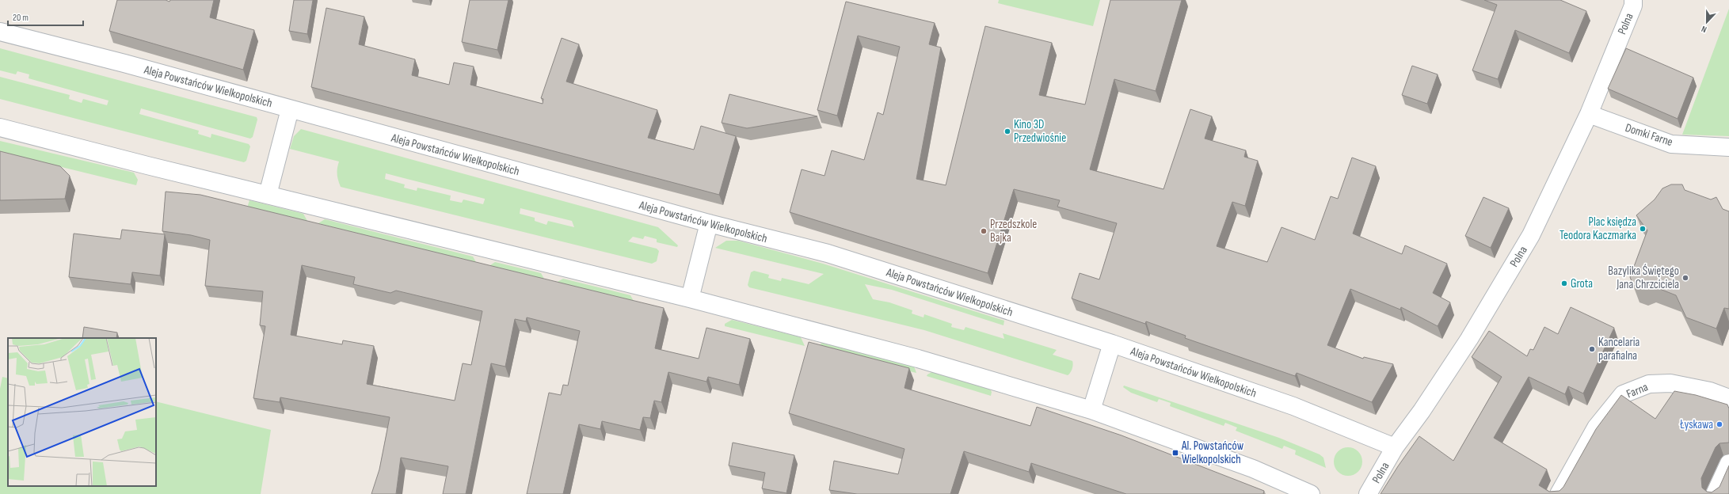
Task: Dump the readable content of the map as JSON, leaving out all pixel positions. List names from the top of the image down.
{
  "streets": {
    "street": [
      "Polna",
      "Aleja Powstańców Wielkopolskich",
      "Domki Farne",
      "Farna"
    ]
  },
  "crossings": [
    ["Polna", "Aleja Powstańców Wielkopolskich"],
    ["Polna", "Domki Farne"]
  ],
  "places": {
    "other": [
      "Kino 3D Przedwiośnie",
      "Plac księdza Teodora Kaczmarka",
      "Przedszkole Bajka",
      "Bazylika Świętego Jana Chrzciciela",
      "Grota",
      "Kancelaria parafialna",
      "Łyskawa"
    ],
    "transit": ["Al. Powstańców Wielkopolskich"]
  },
  "scale_bar": "20 m",
  "north": "bottom"
}
